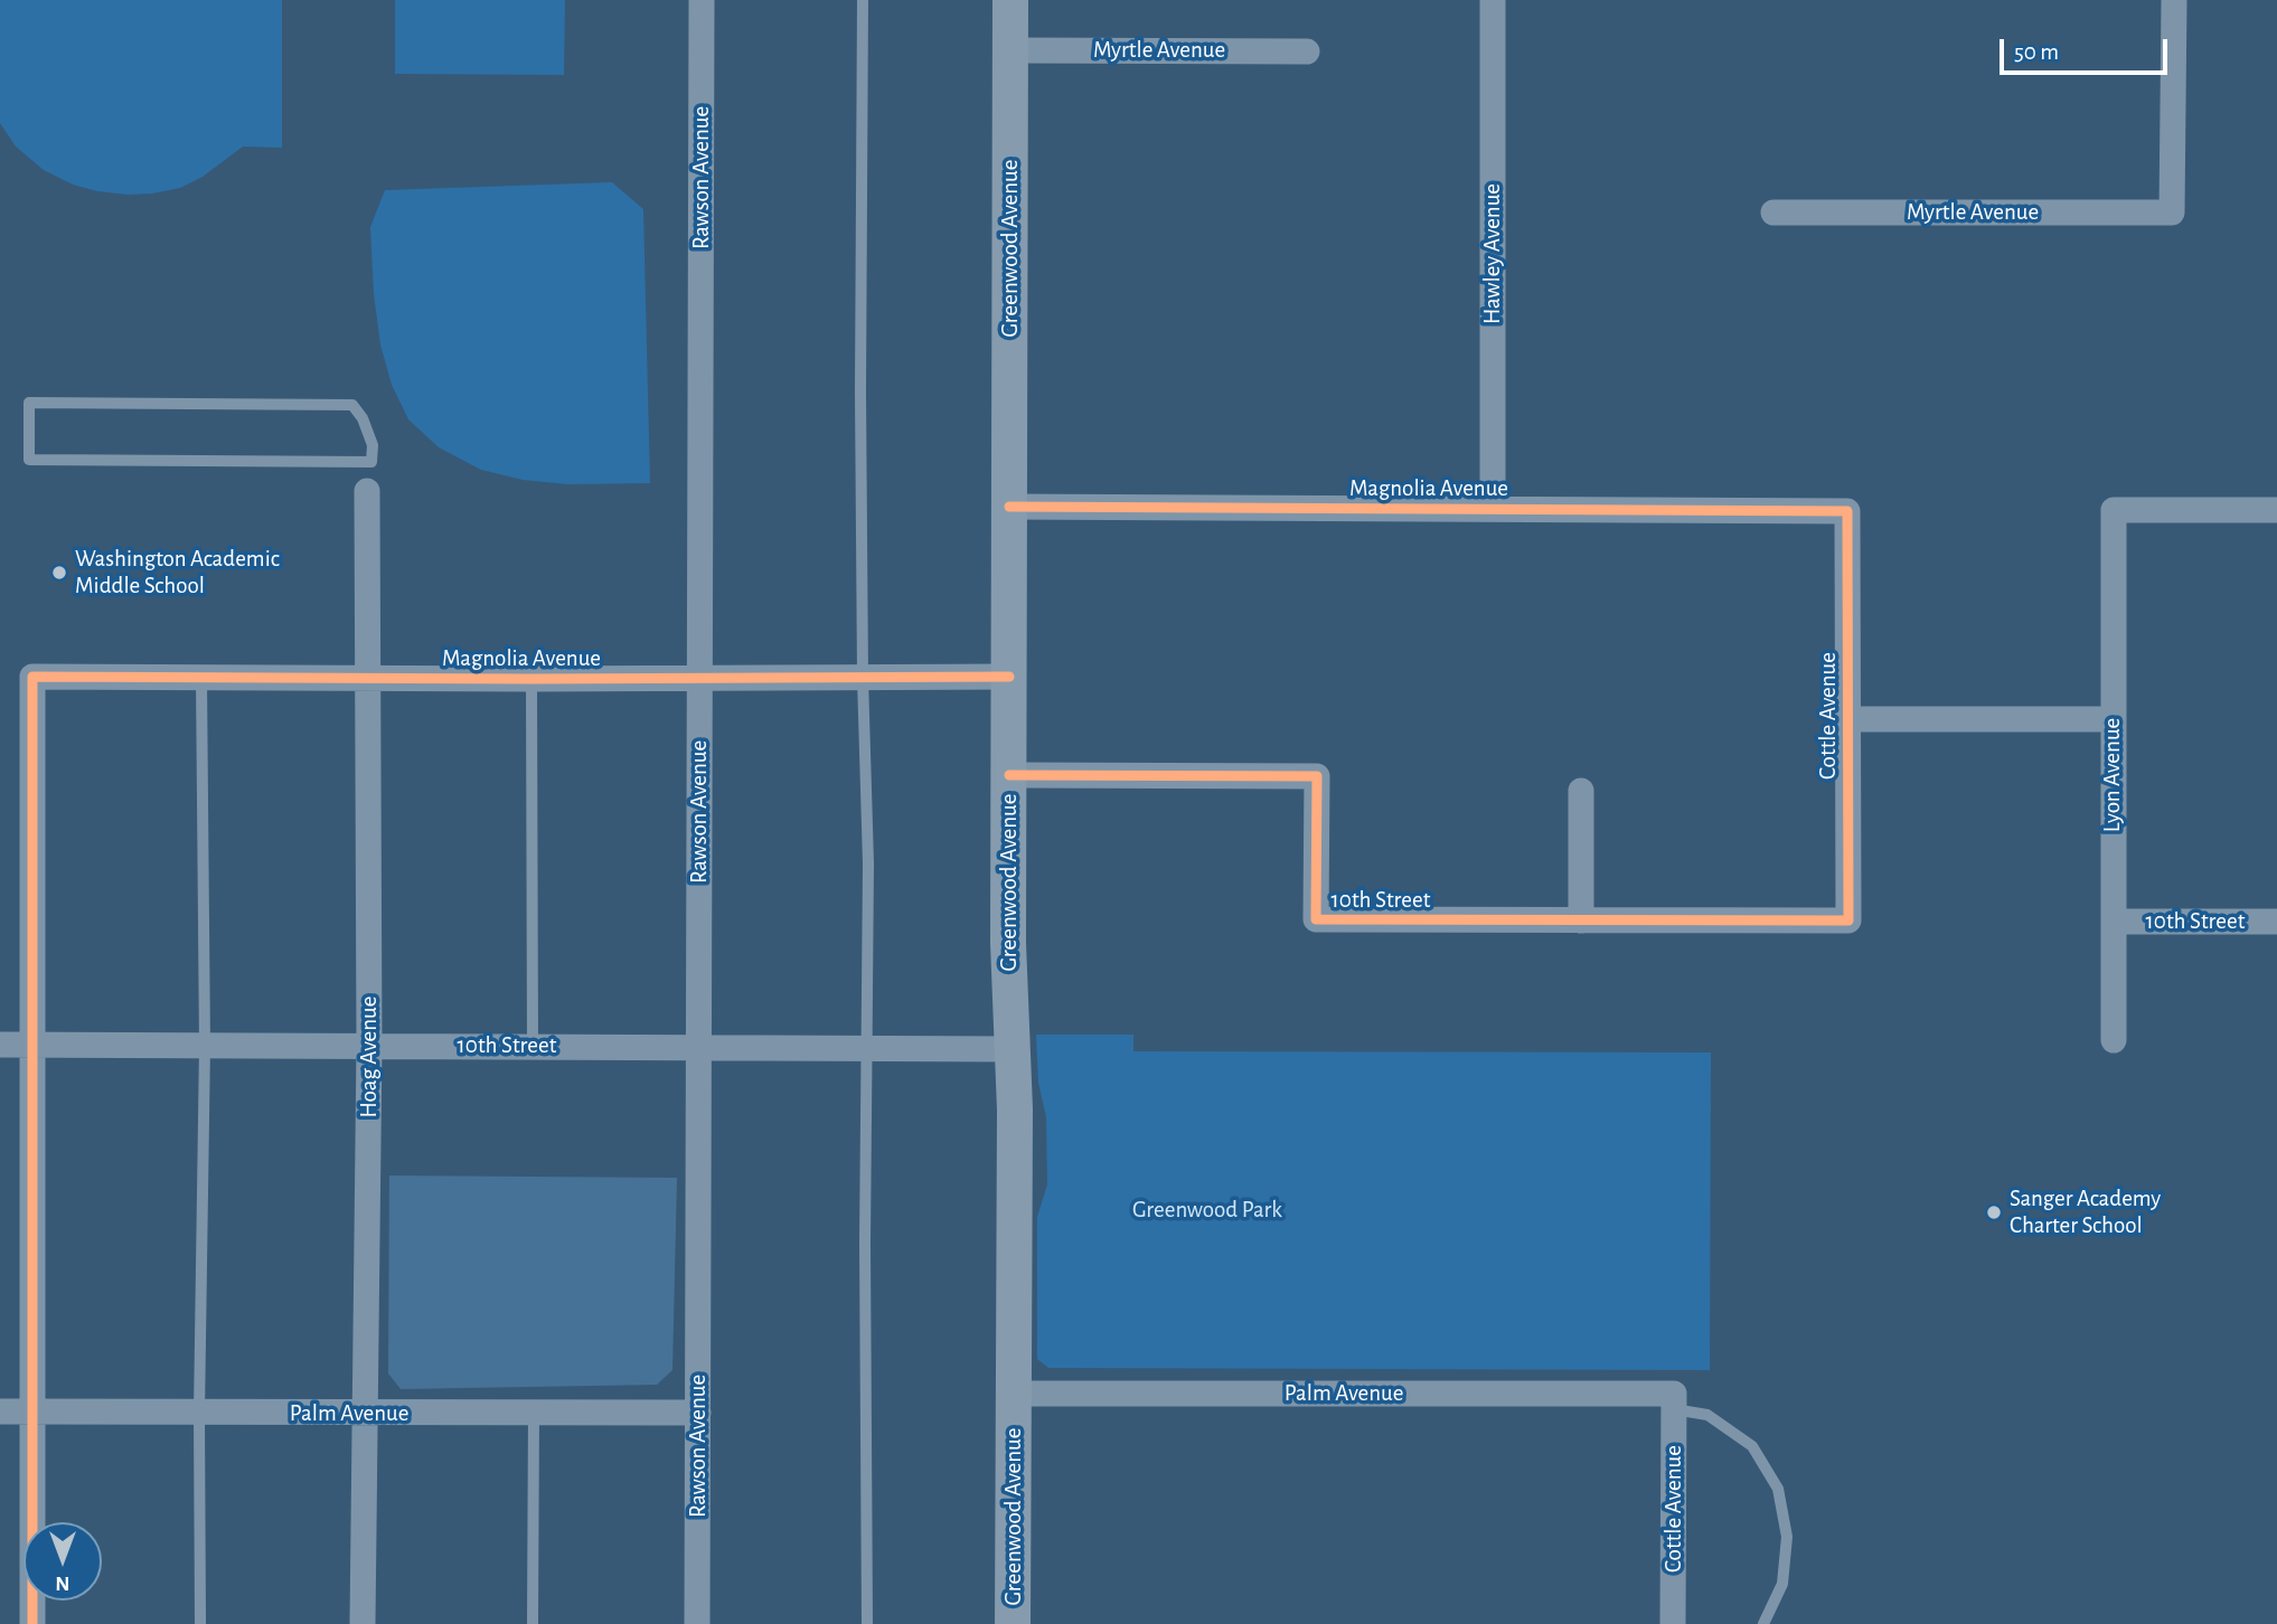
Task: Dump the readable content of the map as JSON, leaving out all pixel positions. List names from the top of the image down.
{
  "streets": {
    "street": [
      "Myrtle Avenue",
      "Rawson Avenue",
      "Greenwood Avenue",
      "Hawley Avenue",
      "Magnolia Avenue",
      "Cottle Avenue",
      "Lyon Avenue",
      "10th Street",
      "Hoag Avenue",
      "Palm Avenue"
    ]
  },
  "crossings": [
    ["Myrtle Avenue", "Greenwood Avenue"],
    ["Rawson Avenue", "Magnolia Avenue"],
    ["Rawson Avenue", "10th Street"],
    ["Rawson Avenue", "Palm Avenue"],
    ["Greenwood Avenue", "Magnolia Avenue"],
    ["Greenwood Avenue", "10th Street"],
    ["Greenwood Avenue", "Palm Avenue"],
    ["Hawley Avenue", "Magnolia Avenue"],
    ["Magnolia Avenue", "Cottle Avenue"],
    ["Magnolia Avenue", "10th Street"],
    ["Magnolia Avenue", "Hoag Avenue"],
    ["Cottle Avenue", "10th Street"],
    ["Cottle Avenue", "Palm Avenue"],
    ["Lyon Avenue", "10th Street"],
    ["10th Street", "Hoag Avenue"],
    ["Hoag Avenue", "Palm Avenue"]
  ],
  "parks": ["Greenwood Park"],
  "places": ["Washington Academic Middle School", "Sanger Academy Charter School"],
  "scale_bar": "50 m",
  "north": "bottom"
}
